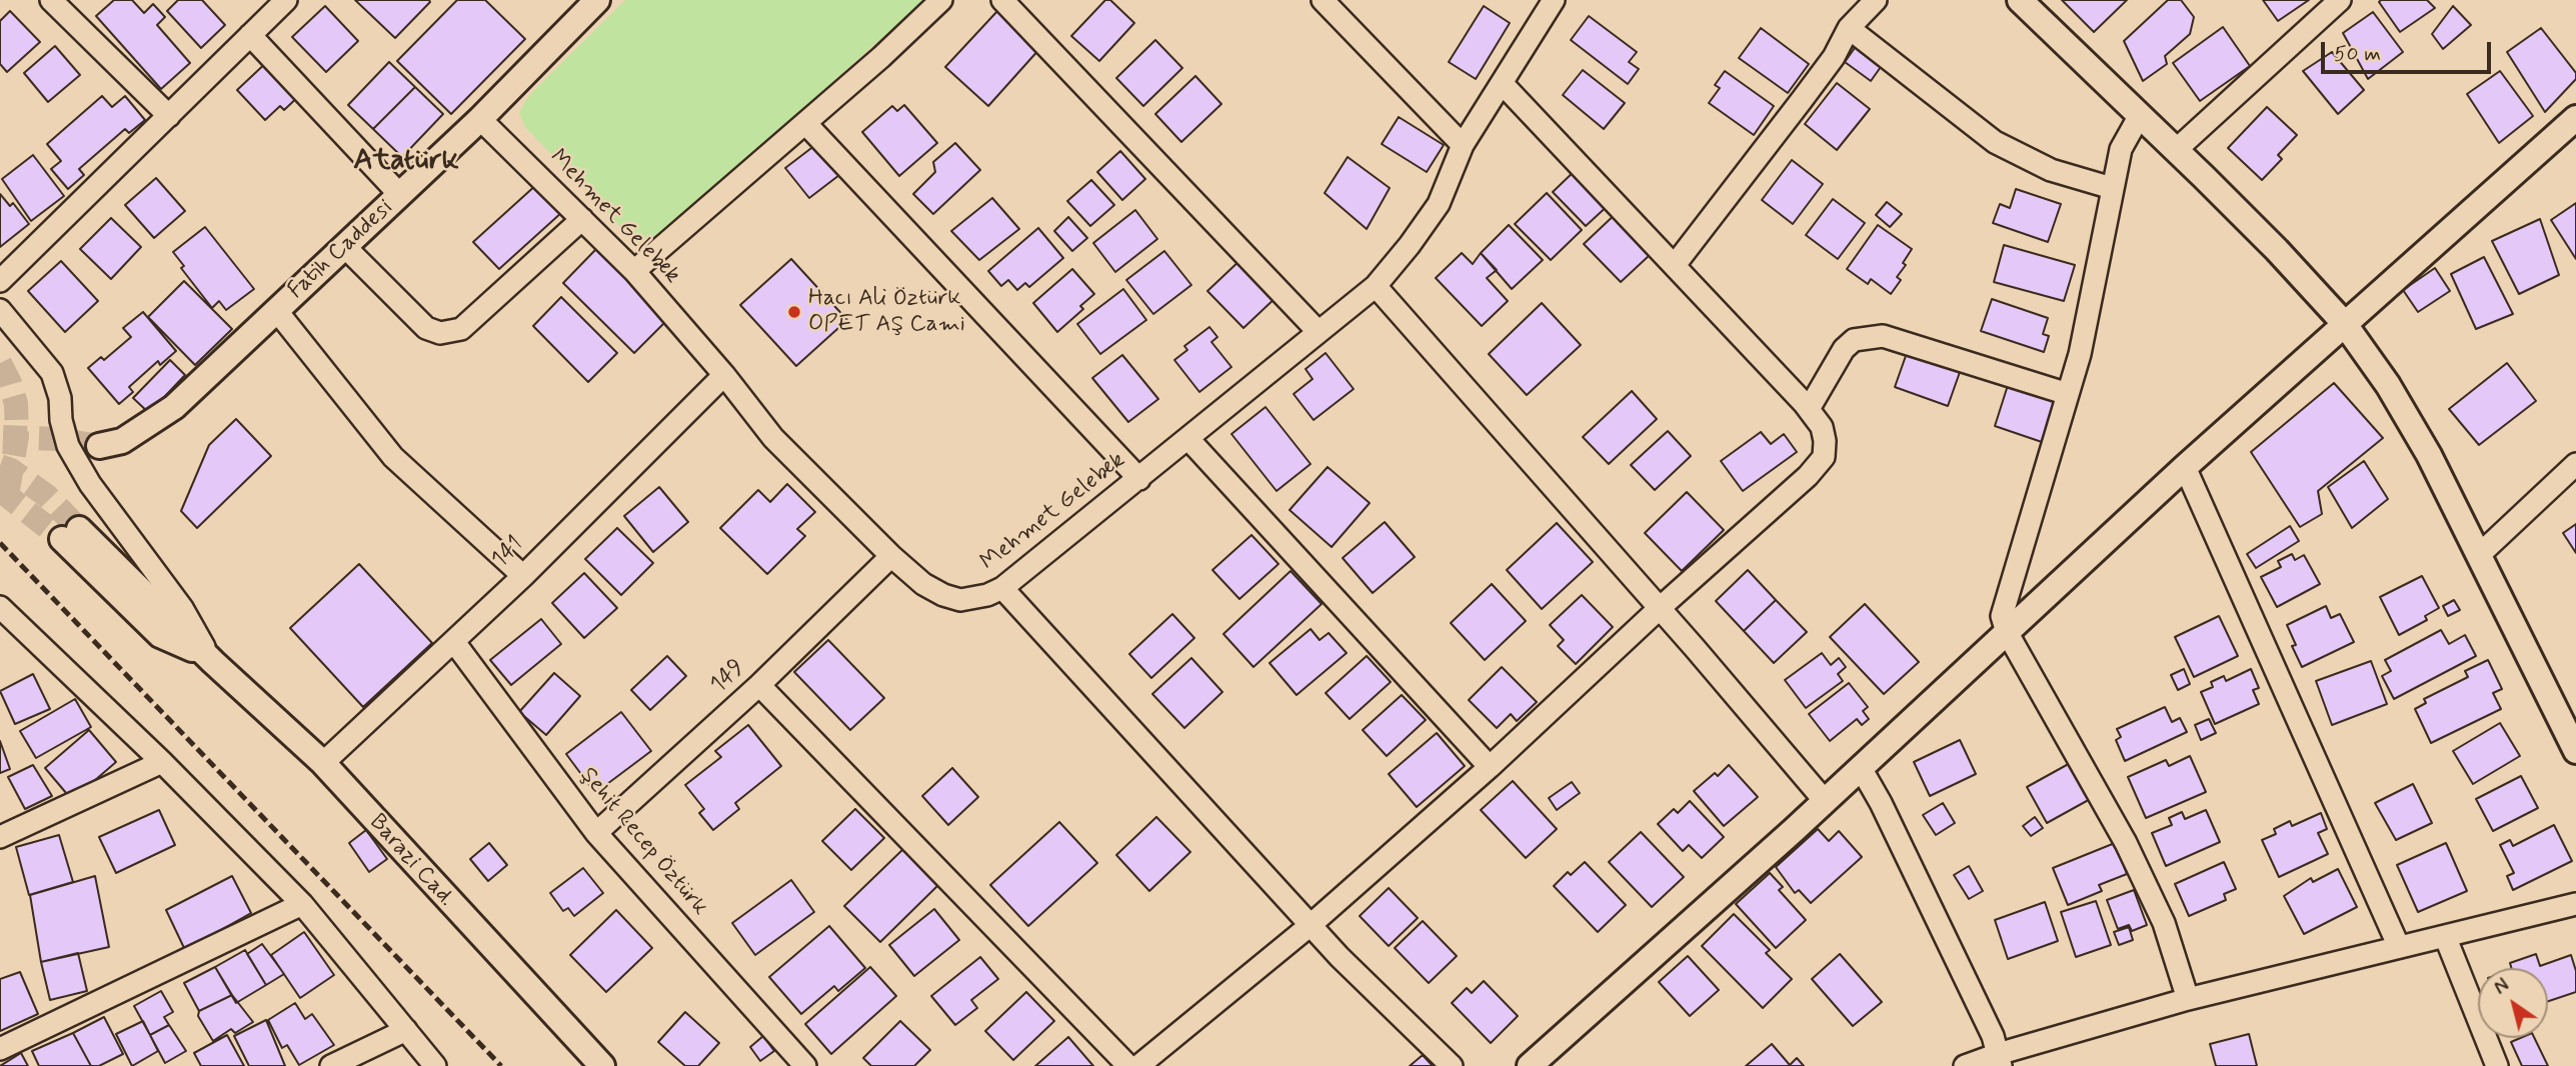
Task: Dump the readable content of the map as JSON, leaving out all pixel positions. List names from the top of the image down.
{
  "streets": {
    "street": [
      "Mehmet Gelebek",
      "Fatih Caddesi",
      "141",
      "149",
      "Şehit Recep Öztürk",
      "Barazi Cad."
    ]
  },
  "crossings": [
    ["Mehmet Gelebek", "Fatih Caddesi"],
    ["Mehmet Gelebek", "141"],
    ["Mehmet Gelebek", "149"],
    ["141", "Şehit Recep Öztürk"],
    ["141", "Barazi Cad."],
    ["149", "Şehit Recep Öztürk"]
  ],
  "districts": ["Atatürk"],
  "places": ["Hacı Ali Öztürk OPET AŞ Cami"],
  "scale_bar": "50 m",
  "north": "top left"
}
